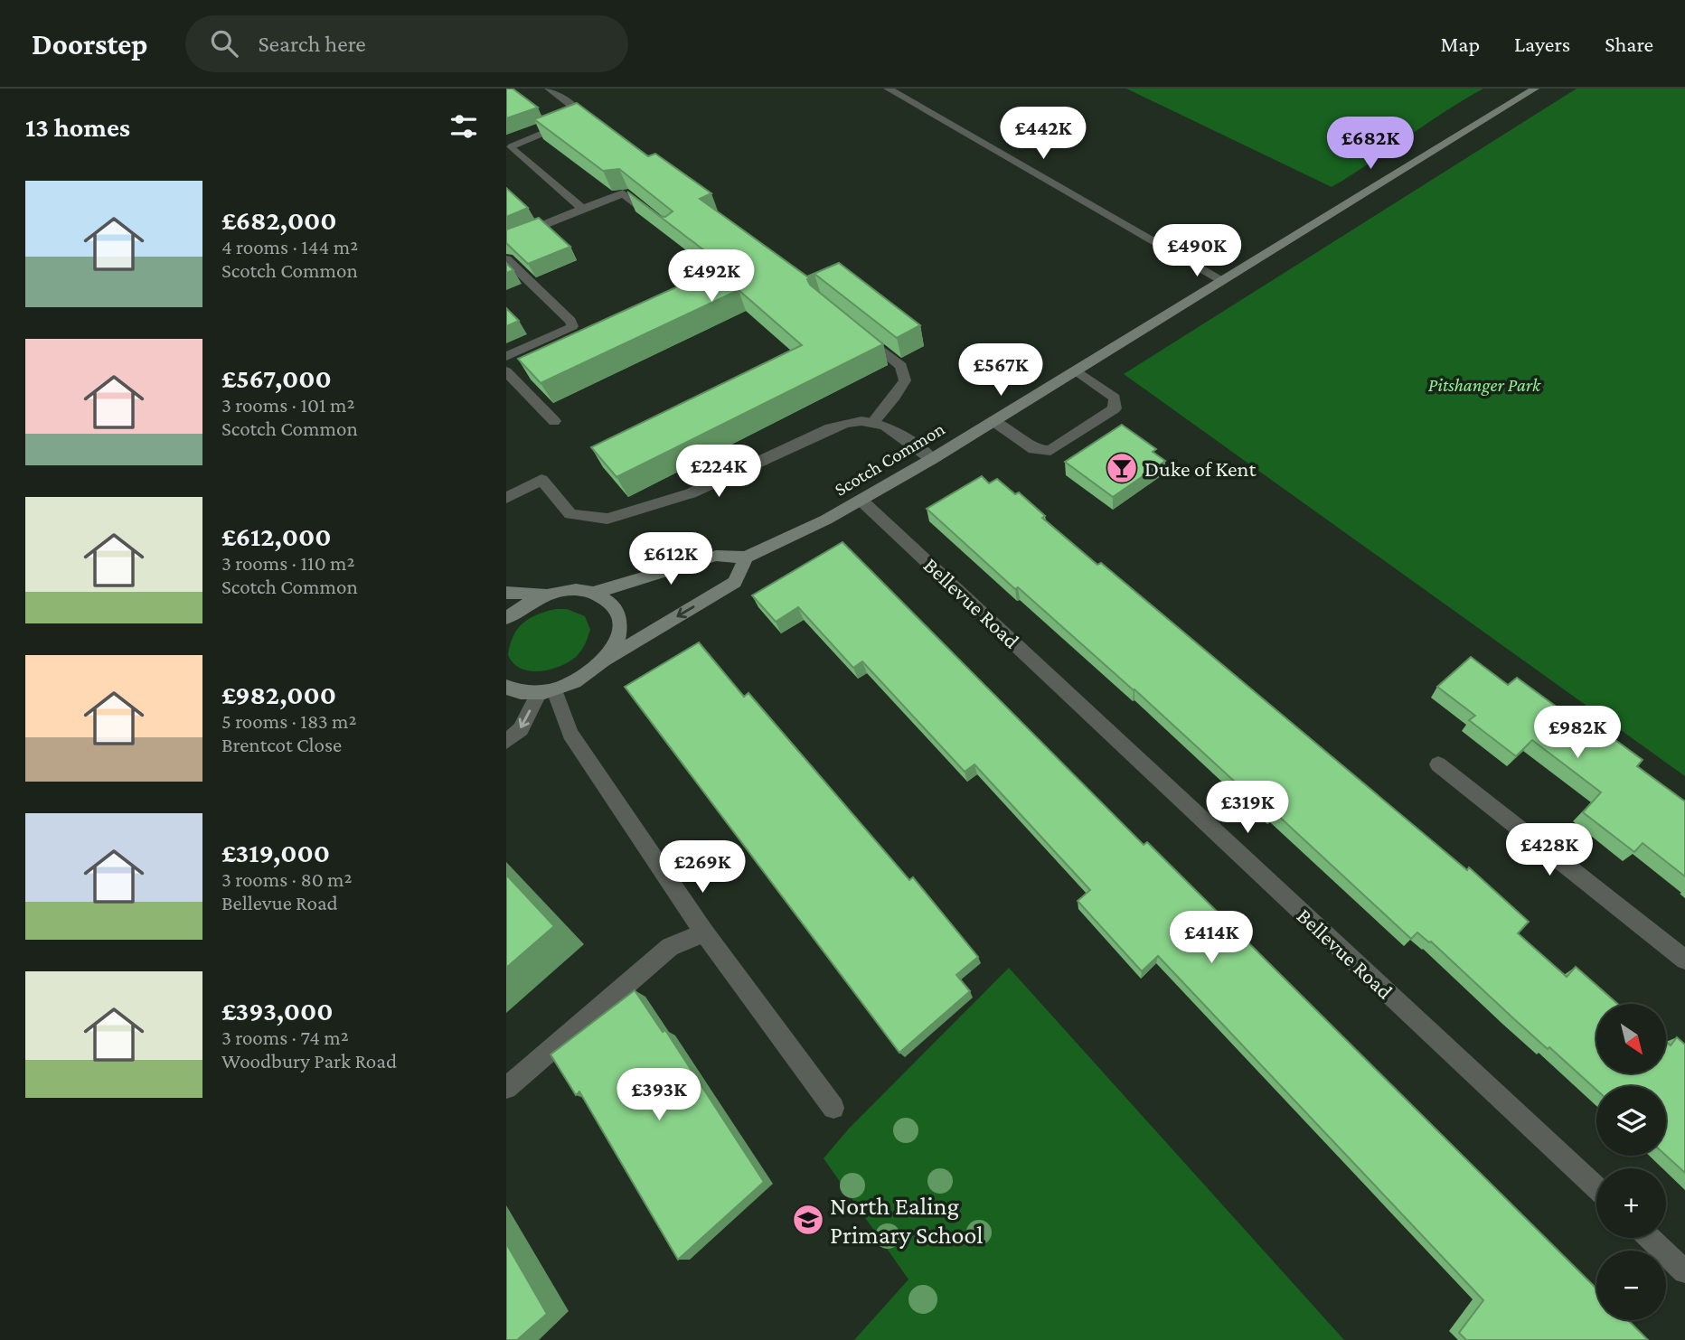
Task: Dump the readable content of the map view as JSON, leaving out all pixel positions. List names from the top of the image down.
{
  "streets": {
    "main road": ["Scotch Common"],
    "street": ["Bellevue Road"]
  },
  "crossings": [
    ["Scotch Common", "Bellevue Road"]
  ],
  "parks": ["Pitshanger Park"],
  "places": {
    "bar": ["Duke of Kent"],
    "school or university": ["North Ealing Primary School"]
  },
  "north": "bottom right",
  "page": {
    "header": "Doorstep",
    "search": "Search here",
    "nav": ["Map", "Layers", "Share"],
    "heading": "13 homes",
    "price": [
      "£442K",
      "£682K",
      "£490K",
      "£492K",
      "£567K",
      "£224K",
      "£612K",
      "£982K",
      "£319K",
      "£428K",
      "£269K",
      "£414K",
      "£393K"
    ],
    "list": [
      {
        "name": "£682,000",
        "note": "4 rooms · 144 m² · Scotch Common"
      },
      {
        "name": "£567,000",
        "note": "3 rooms · 101 m² · Scotch Common"
      },
      {
        "name": "£612,000",
        "note": "3 rooms · 110 m² · Scotch Common"
      },
      {
        "name": "£982,000",
        "note": "5 rooms · 183 m² · Brentcot Close"
      },
      {
        "name": "£319,000",
        "note": "3 rooms · 80 m² · Bellevue Road"
      },
      {
        "name": "£393,000",
        "note": "3 rooms · 74 m² · Woodbury Park Road"
      }
    ],
    "map_buttons": ["+", "−"]
  }
}
